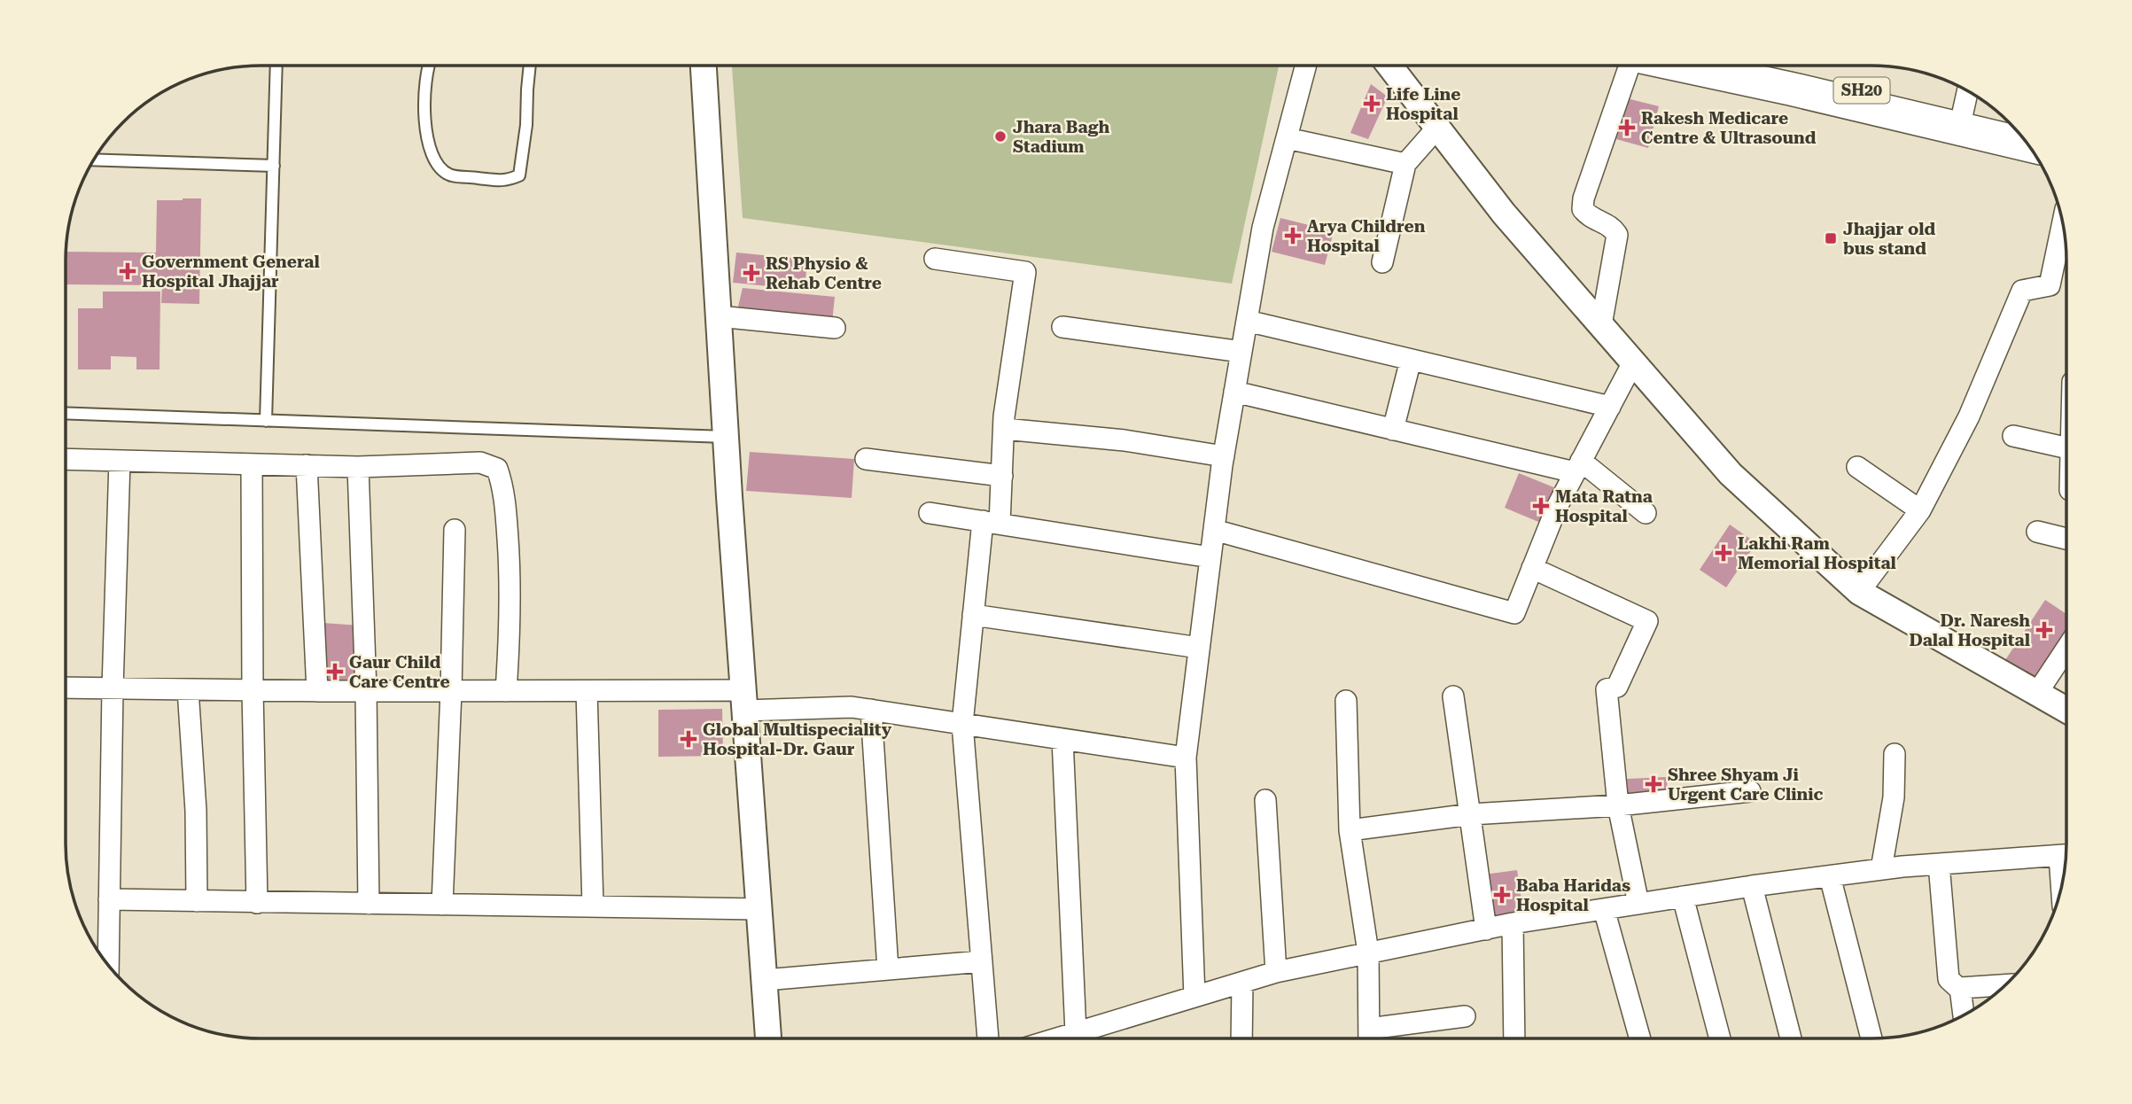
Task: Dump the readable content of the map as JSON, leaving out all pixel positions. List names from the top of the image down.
{
  "streets": {
    "main road": ["SH20"]
  },
  "places": {
    "health": [
      "Life Line Hospital",
      "Rakesh Medicare Centre & Ultrasound",
      "Arya Children Hospital",
      "Government General Hospital Jhajjar",
      "RS Physio & Rehab Centre",
      "Mata Ratna Hospital",
      "Lakhi Ram Memorial Hospital",
      "Dr. Naresh Dalal Hospital",
      "Gaur Child Care Centre",
      "Global Multispeciality Hospital-Dr. Gaur",
      "Shree Shyam Ji Urgent Care Clinic",
      "Baba Haridas Hospital"
    ],
    "other": ["Jhara Bagh Stadium"],
    "transit": ["Jhajjar old bus stand"]
  }
}
